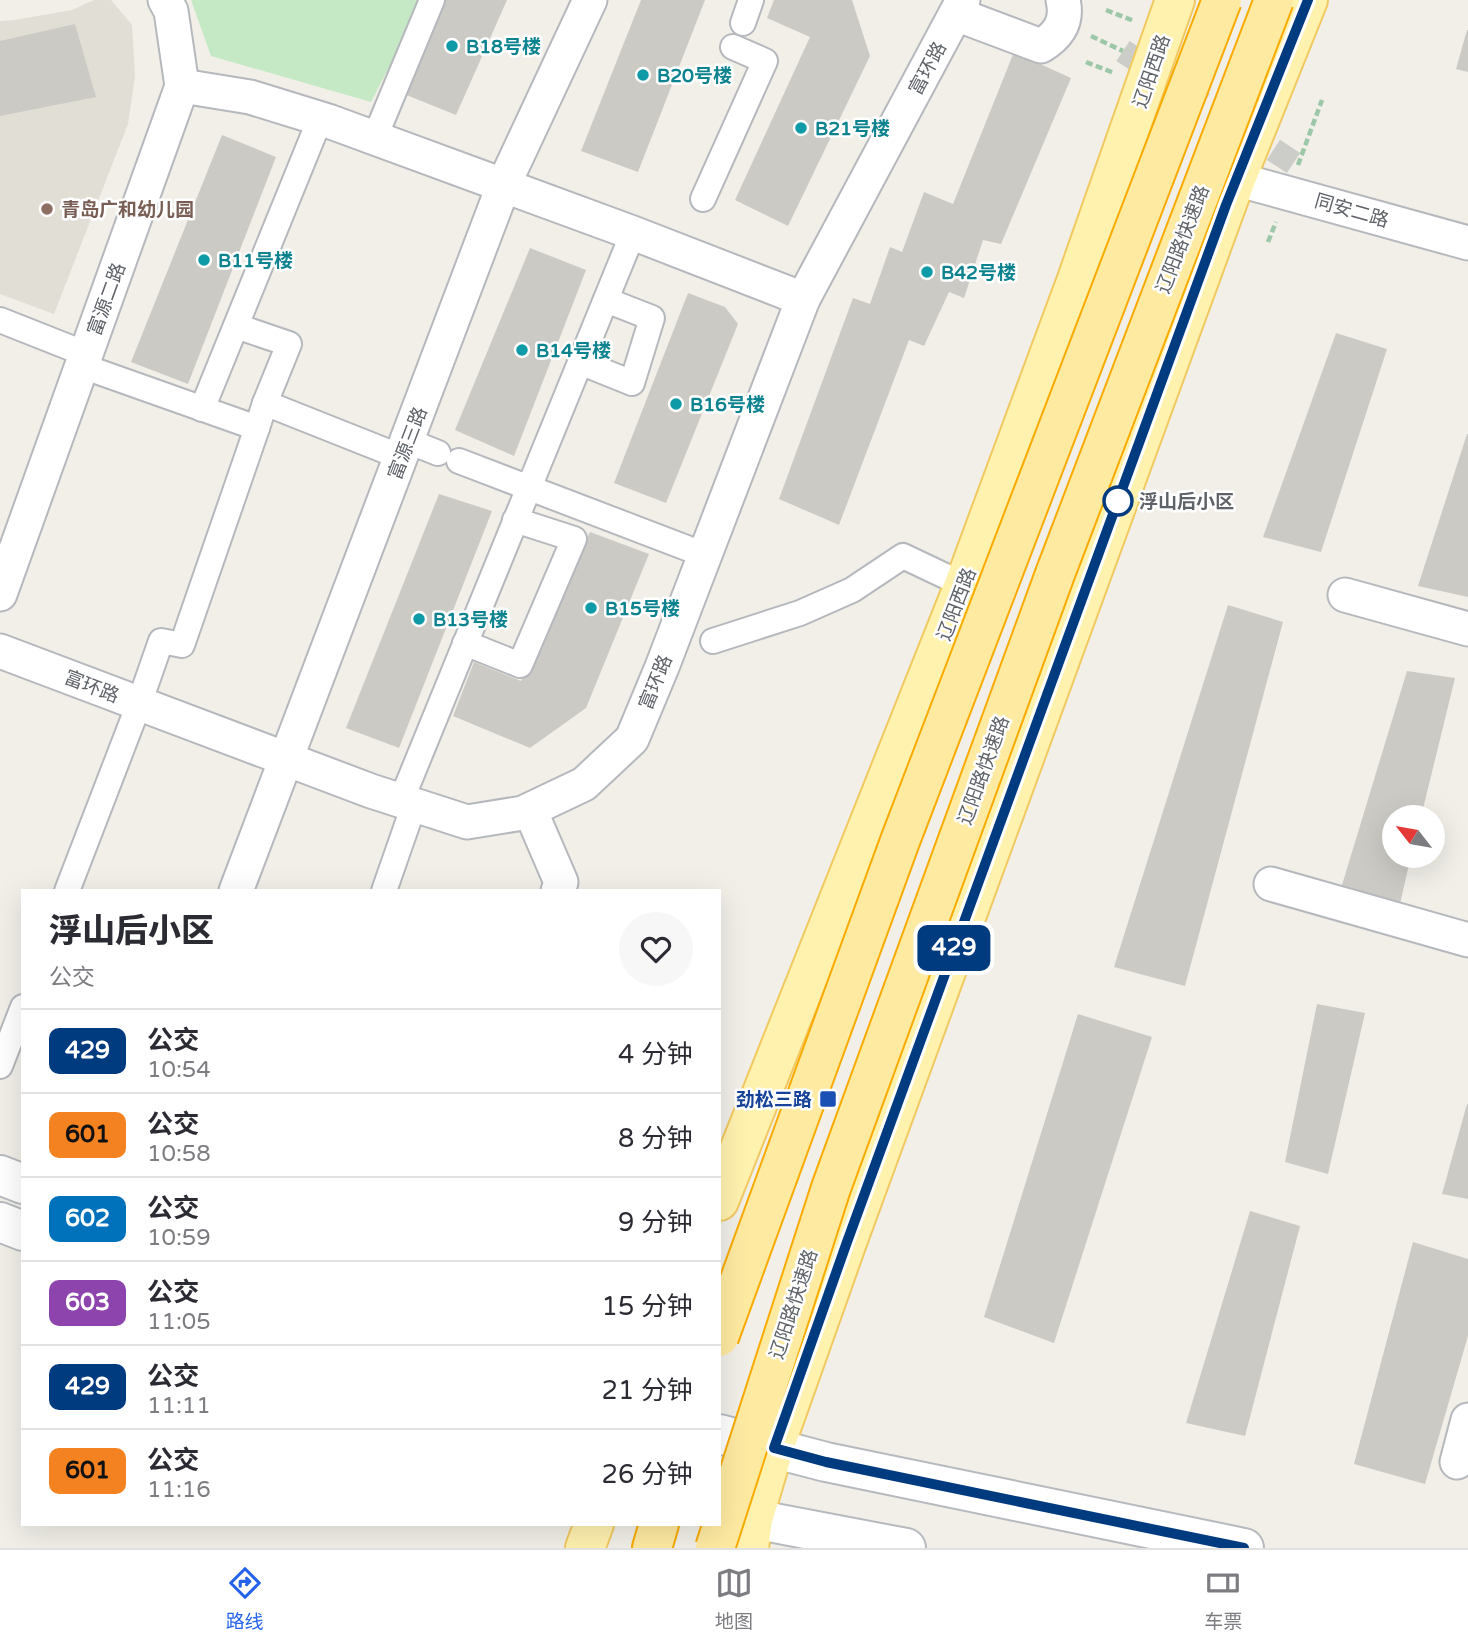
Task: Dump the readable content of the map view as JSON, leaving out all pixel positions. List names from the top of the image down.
{
  "streets": {
    "highway": ["辽阳路快速路"],
    "main road": ["辽阳西路"],
    "street": [
      "富环路",
      "同安二路",
      "富源二路",
      "富源三路"
    ]
  },
  "crossings": [
    ["富环路", "富源三路"]
  ],
  "places": {
    "other": [
      "B18号楼",
      "B20号楼",
      "B21号楼",
      "青岛广和幼儿园",
      "B11号楼",
      "B42号楼",
      "B14号楼",
      "B16号楼",
      "浮山后小区",
      "B15号楼",
      "B13号楼"
    ],
    "transit": ["劲松三路"]
  },
  "lines": ["bus line 429"],
  "north": "top left",
  "page": {
    "on_map": "429",
    "heading": ["浮山后小区", "公交"],
    "list": [
      {
        "mark": "429",
        "name": "公交",
        "note": "10:54",
        "value": "4 分钟"
      },
      {
        "mark": "601",
        "name": "公交",
        "note": "10:58",
        "value": "8 分钟"
      },
      {
        "mark": "602",
        "name": "公交",
        "note": "10:59",
        "value": "9 分钟"
      },
      {
        "mark": "603",
        "name": "公交",
        "note": "11:05",
        "value": "15 分钟"
      },
      {
        "mark": "429",
        "name": "公交",
        "note": "11:11",
        "value": "21 分钟"
      },
      {
        "mark": "601",
        "name": "公交",
        "note": "11:16",
        "value": "26 分钟"
      }
    ],
    "tabs": ["路线", "地图", "车票"]
  }
}
